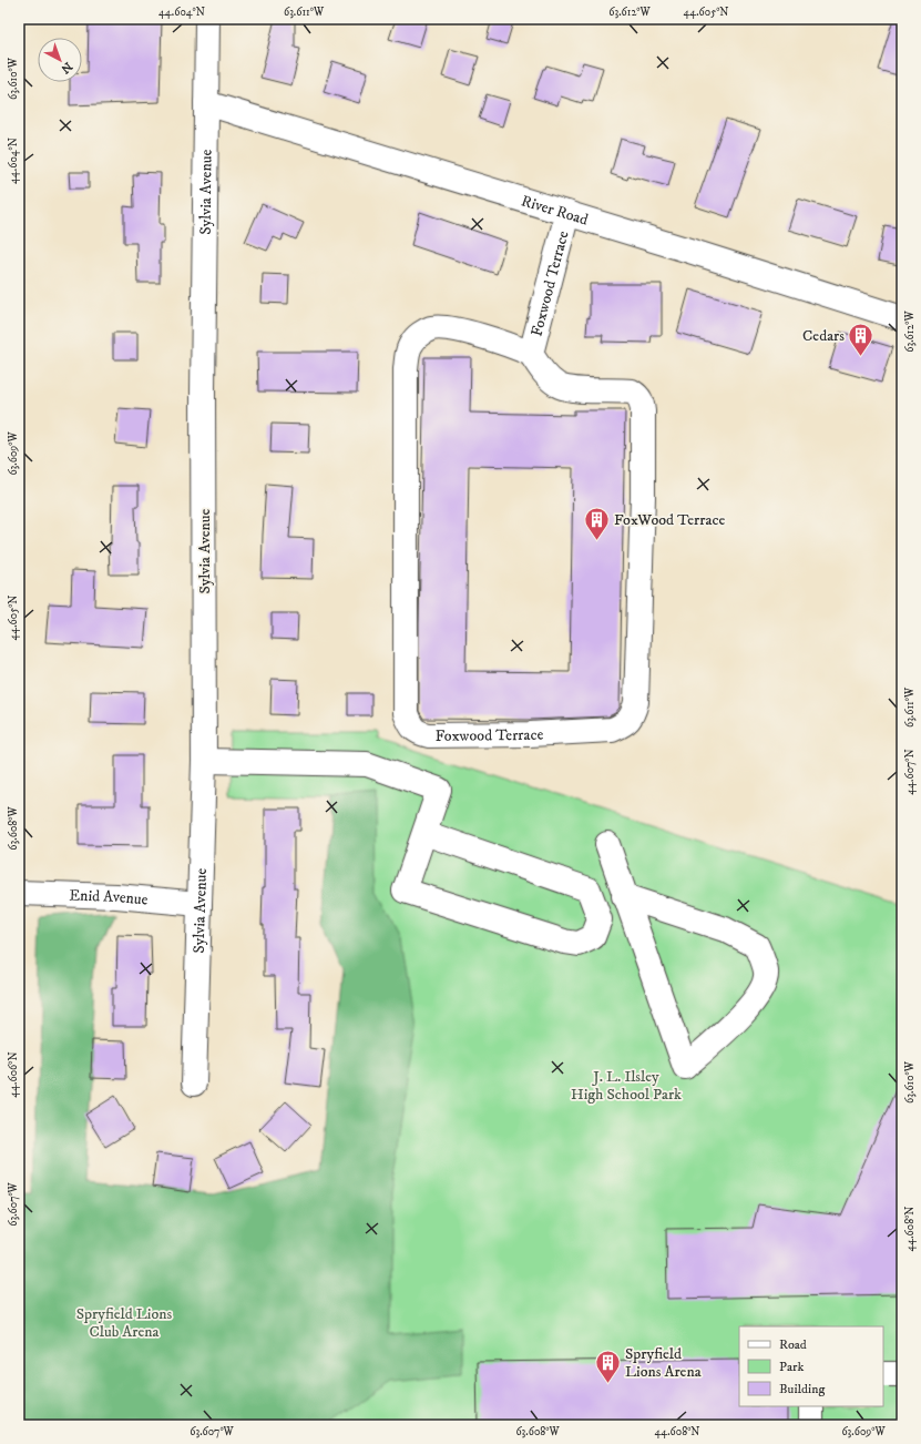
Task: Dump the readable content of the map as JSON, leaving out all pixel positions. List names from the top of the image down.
{
  "streets": {
    "street": [
      "Sylvia Avenue",
      "River Road",
      "Foxwood Terrace",
      "Enid Avenue"
    ]
  },
  "crossings": [
    ["Sylvia Avenue", "River Road"],
    ["Sylvia Avenue", "Enid Avenue"],
    ["River Road", "Foxwood Terrace"]
  ],
  "parks": ["J. L. Ilsley High School Park", "Spryfield Lions Club Arena"],
  "places": {
    "building": ["Cedars", "FoxWood Terrace", "Spryfield Lions Arena"]
  },
  "legend": ["Road", "Park", "Building"],
  "north": "bottom right",
  "coordinates": [
    "44.604°N",
    "63.611°W",
    "63.612°W",
    "44.605°N",
    "63.610°W",
    "63.609°W",
    "44.607°N",
    "63.608°W",
    "44.606°N",
    "63.607°W",
    "44.608°N"
  ]
}
